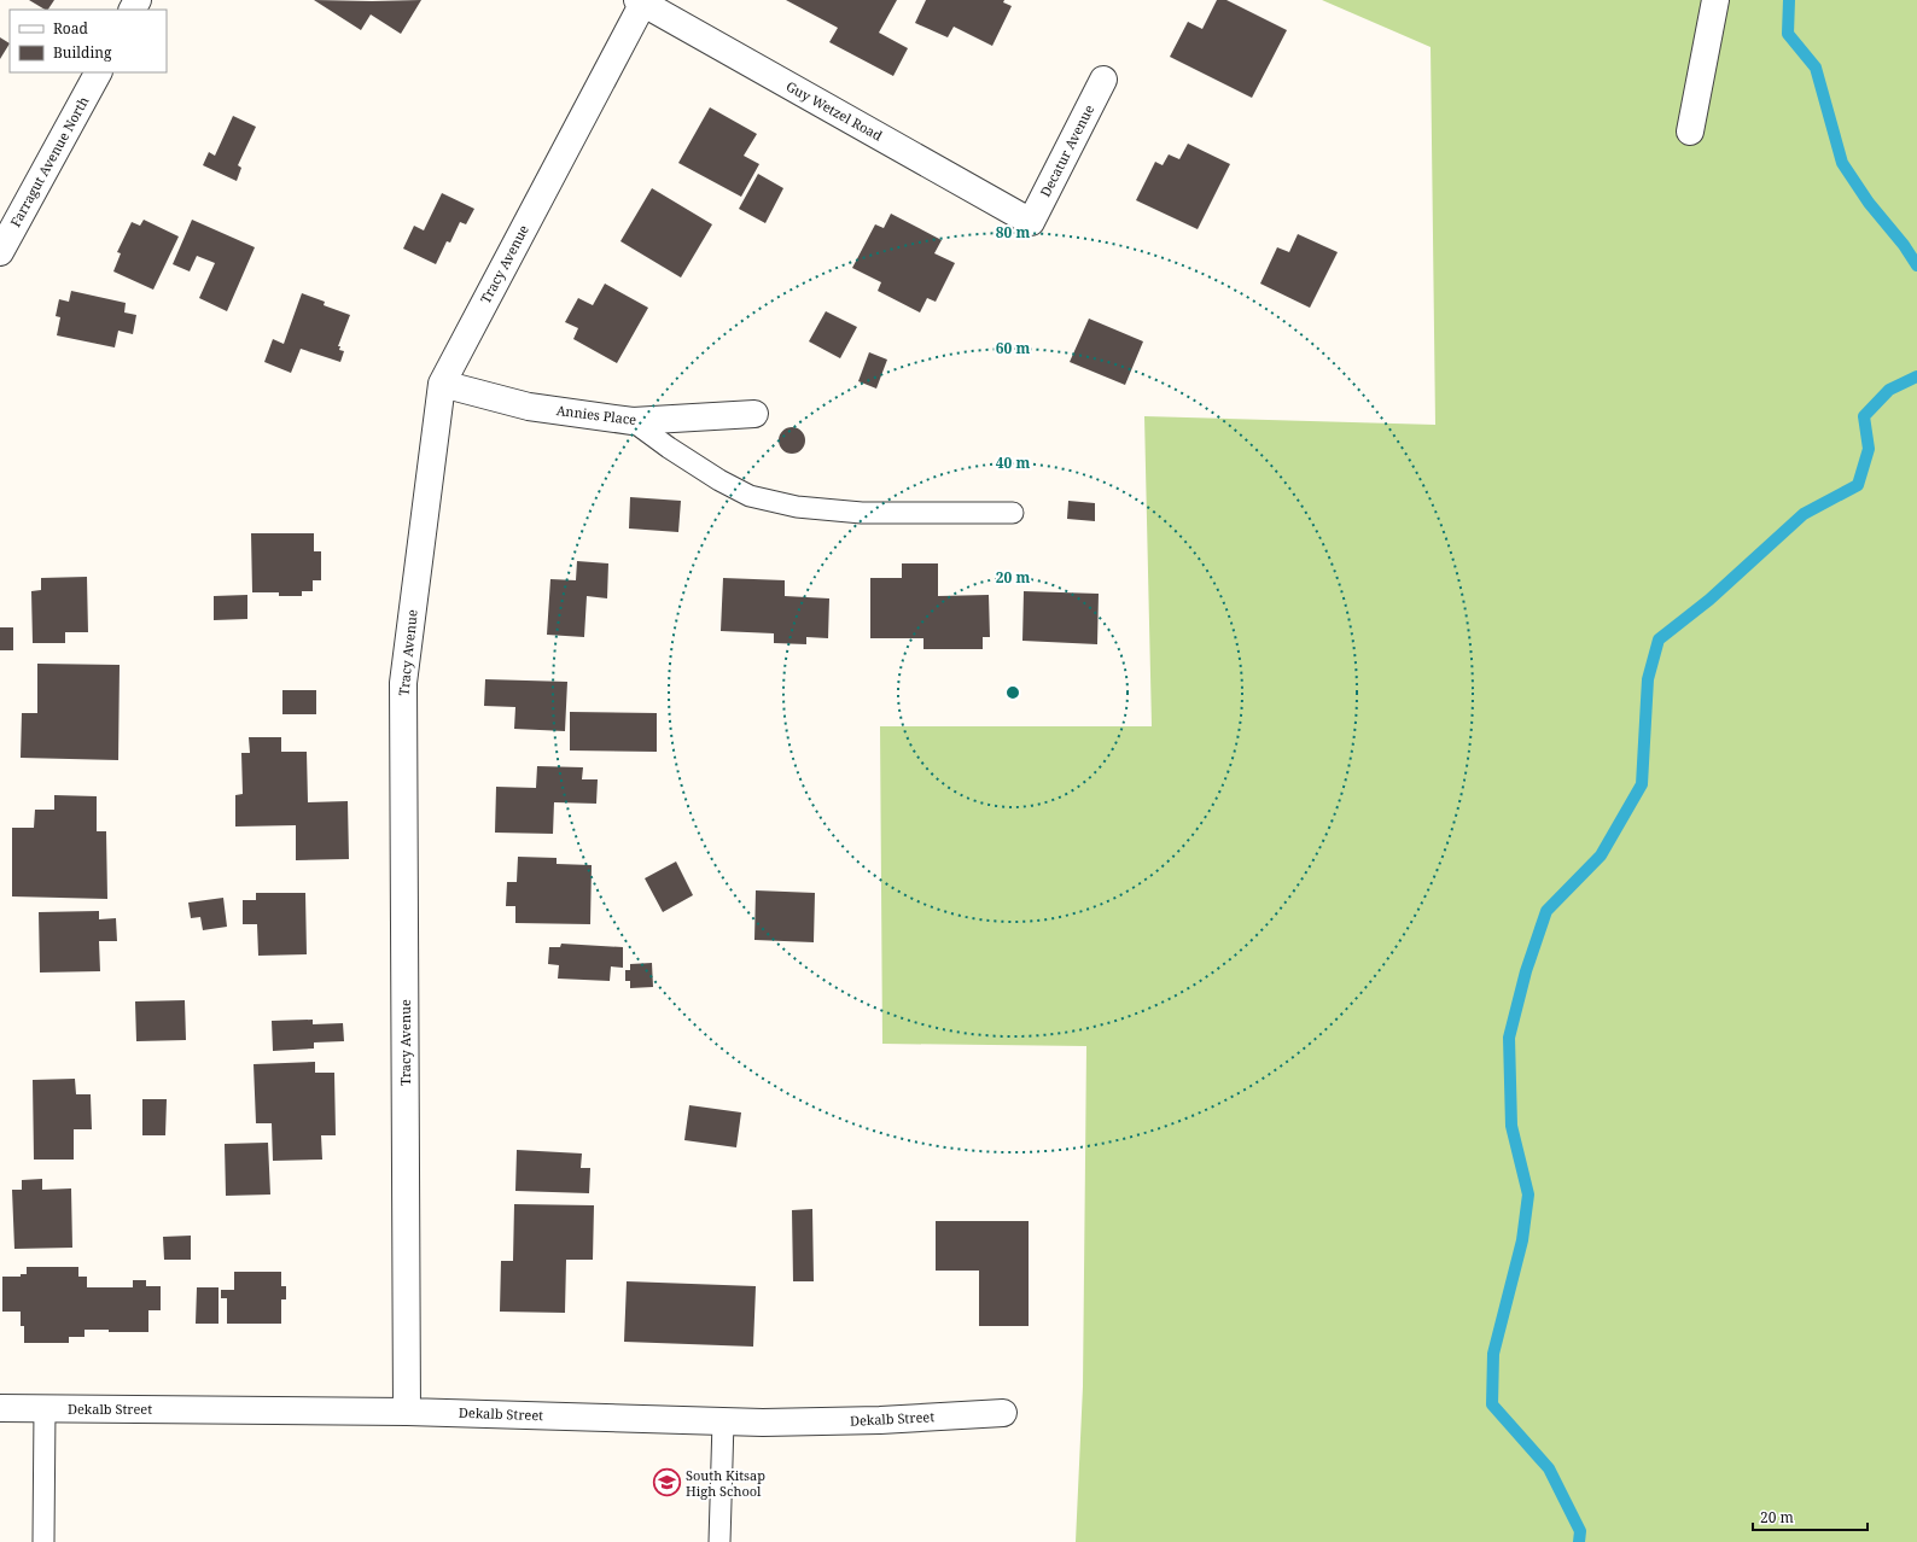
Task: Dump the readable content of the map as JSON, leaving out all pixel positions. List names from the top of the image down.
{
  "streets": {
    "street": [
      "Guy Wetzel Road",
      "Decatur Avenue",
      "Farragut Avenue North",
      "Tracy Avenue",
      "Annies Place",
      "Dekalb Street"
    ]
  },
  "crossings": [
    ["Guy Wetzel Road", "Decatur Avenue"],
    ["Guy Wetzel Road", "Tracy Avenue"],
    ["Tracy Avenue", "Annies Place"],
    ["Tracy Avenue", "Dekalb Street"]
  ],
  "places": {
    "school or university": ["South Kitsap High School"]
  },
  "legend": ["Road", "Building"],
  "scale_bar": "20 m",
  "rings": [
    "80 m",
    "60 m",
    "40 m",
    "20 m"
  ]
}
